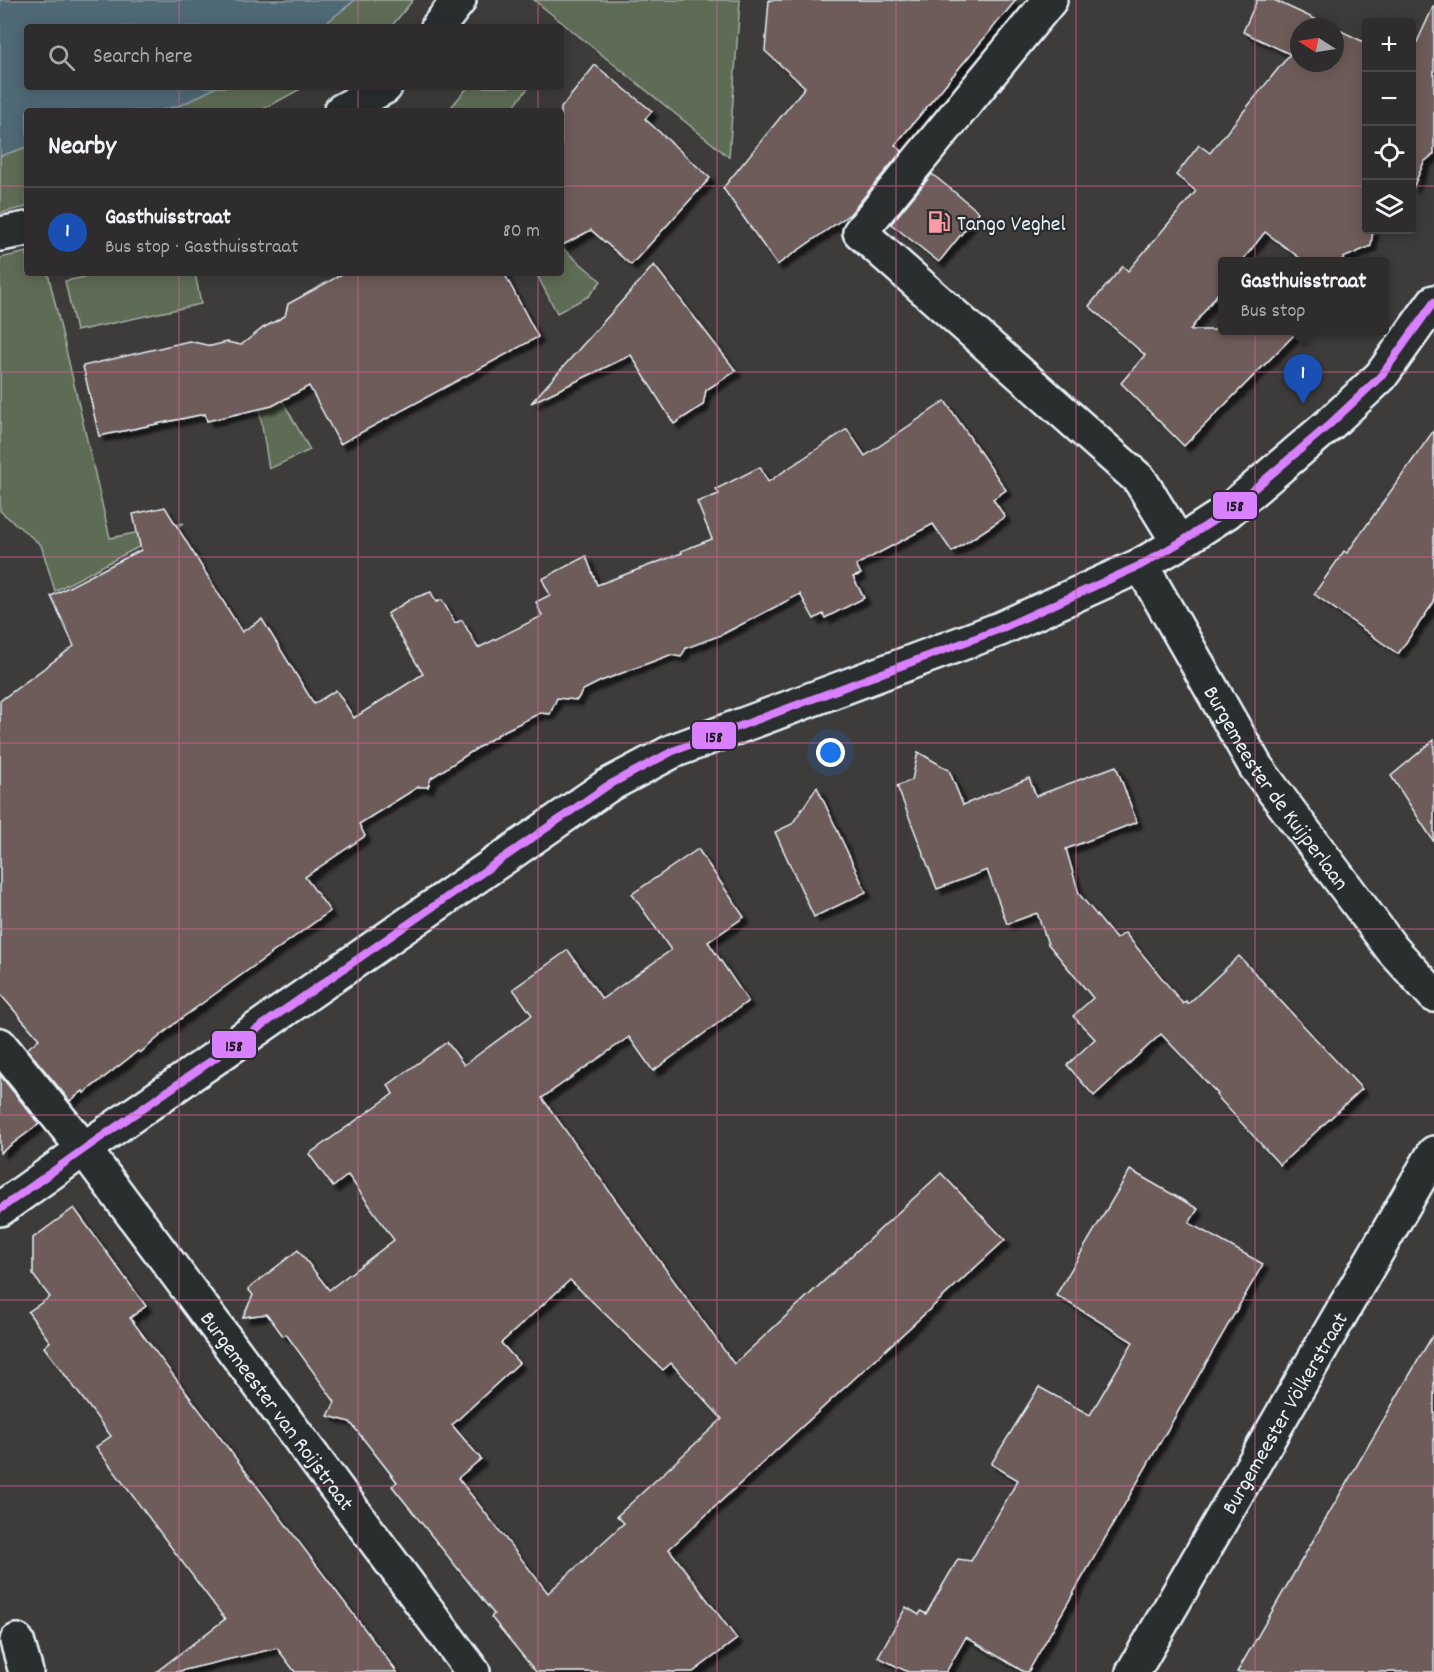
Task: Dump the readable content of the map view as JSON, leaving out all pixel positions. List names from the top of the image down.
{
  "streets": {
    "street": ["Burgemeester de Kuijperlaan", "Burgemeester van Roijstraat", "Burgemeester Völkerstraat"]
  },
  "places": {
    "fuel station": ["Tango Veghel"]
  },
  "lines": ["transit line 158"],
  "north": "left",
  "page": {
    "map_buttons": ["+", "−"],
    "search": "Search here",
    "heading": "Nearby",
    "list": [
      {
        "mark": "1",
        "name": "Gasthuisstraat",
        "note": "Bus stop · Gasthuisstraat",
        "value": "80 m"
      }
    ],
    "popup": ["Gasthuisstraat", "Bus stop"],
    "pins": "1"
  }
}
